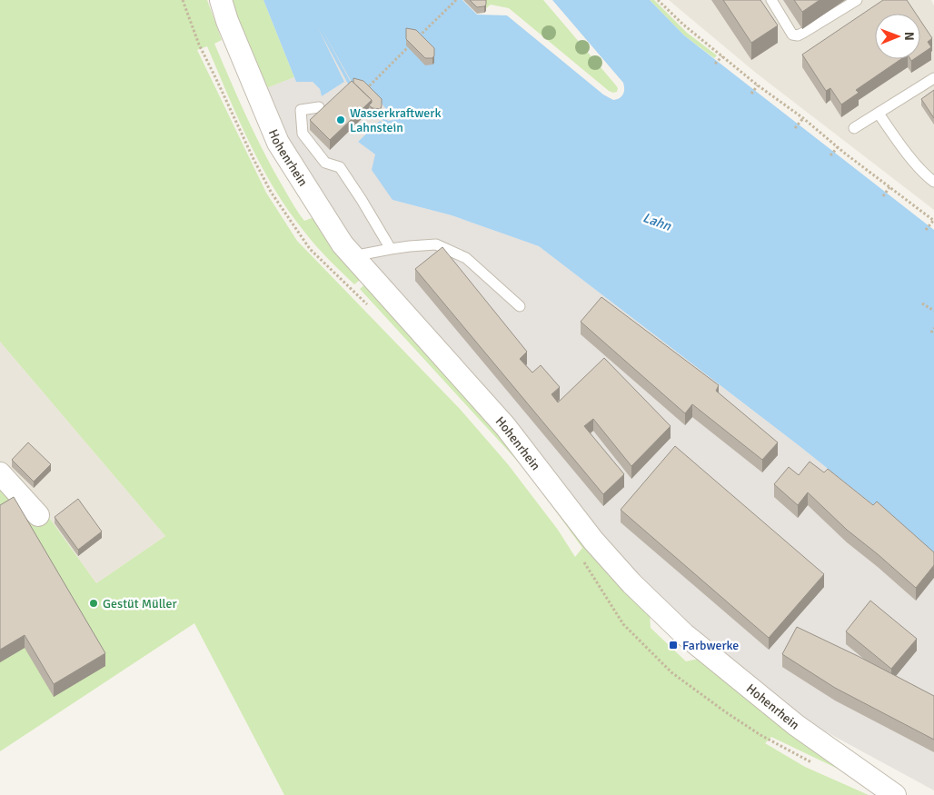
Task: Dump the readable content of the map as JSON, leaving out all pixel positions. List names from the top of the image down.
{
  "streets": {
    "street": ["Hohenrhein"]
  },
  "water": ["Lahn"],
  "places": {
    "other": ["Wasserkraftwerk Lahnstein", "Gestüt Müller"],
    "transit": ["Farbwerke"]
  },
  "north": "right"
}
